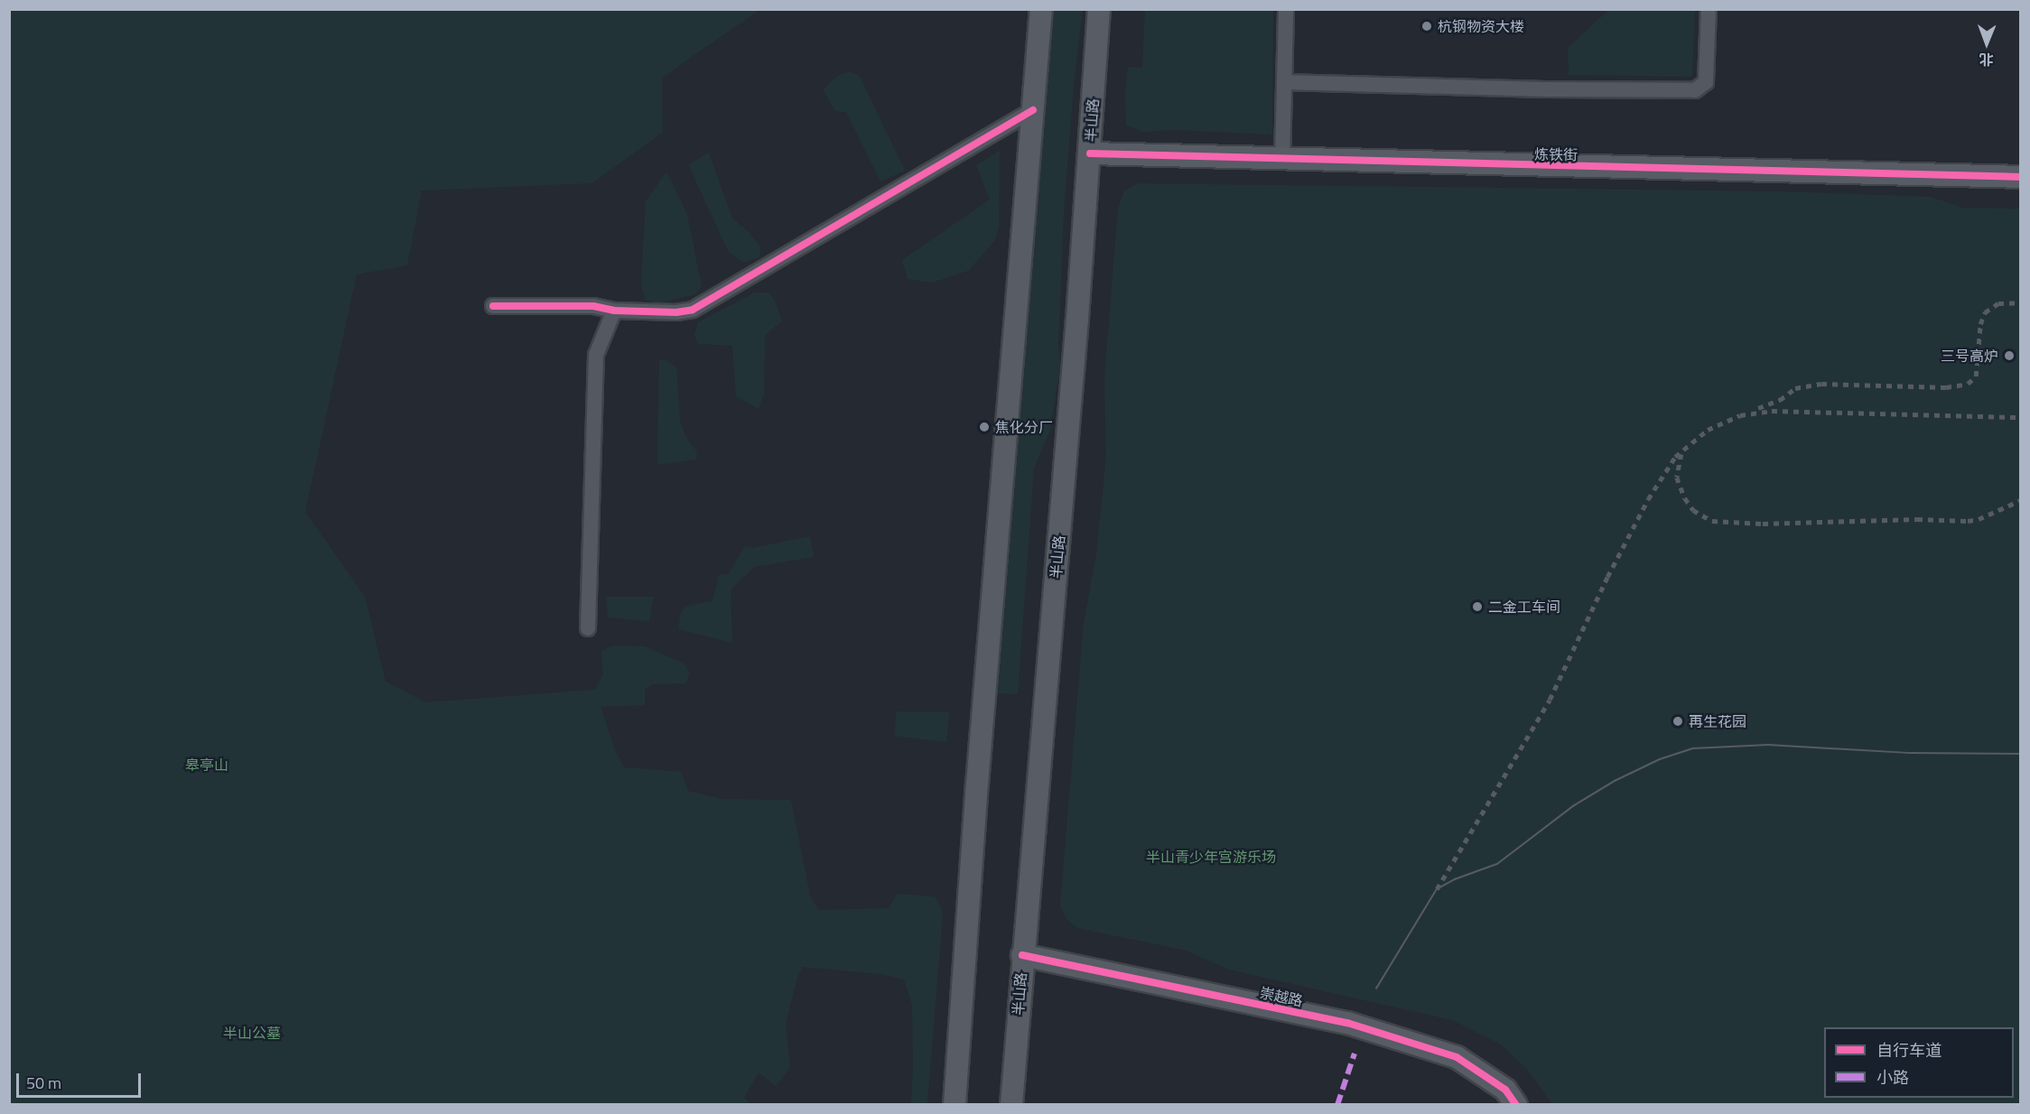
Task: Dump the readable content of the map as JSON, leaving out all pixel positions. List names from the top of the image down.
{
  "streets": {
    "main road": ["半山路", "炼铁街", "崇越路"]
  },
  "crossings": [
    ["半山路", "炼铁街"],
    ["半山路", "崇越路"]
  ],
  "parks": ["皋亭山", "半山青少年宫游乐场", "半山公墓"],
  "places": [
    "杭钢物资大楼",
    "三号高炉",
    "焦化分厂",
    "二金工车间",
    "再生花园"
  ],
  "legend": ["自行车道", "小路"],
  "scale_bar": "50 m",
  "north": "bottom"
}
